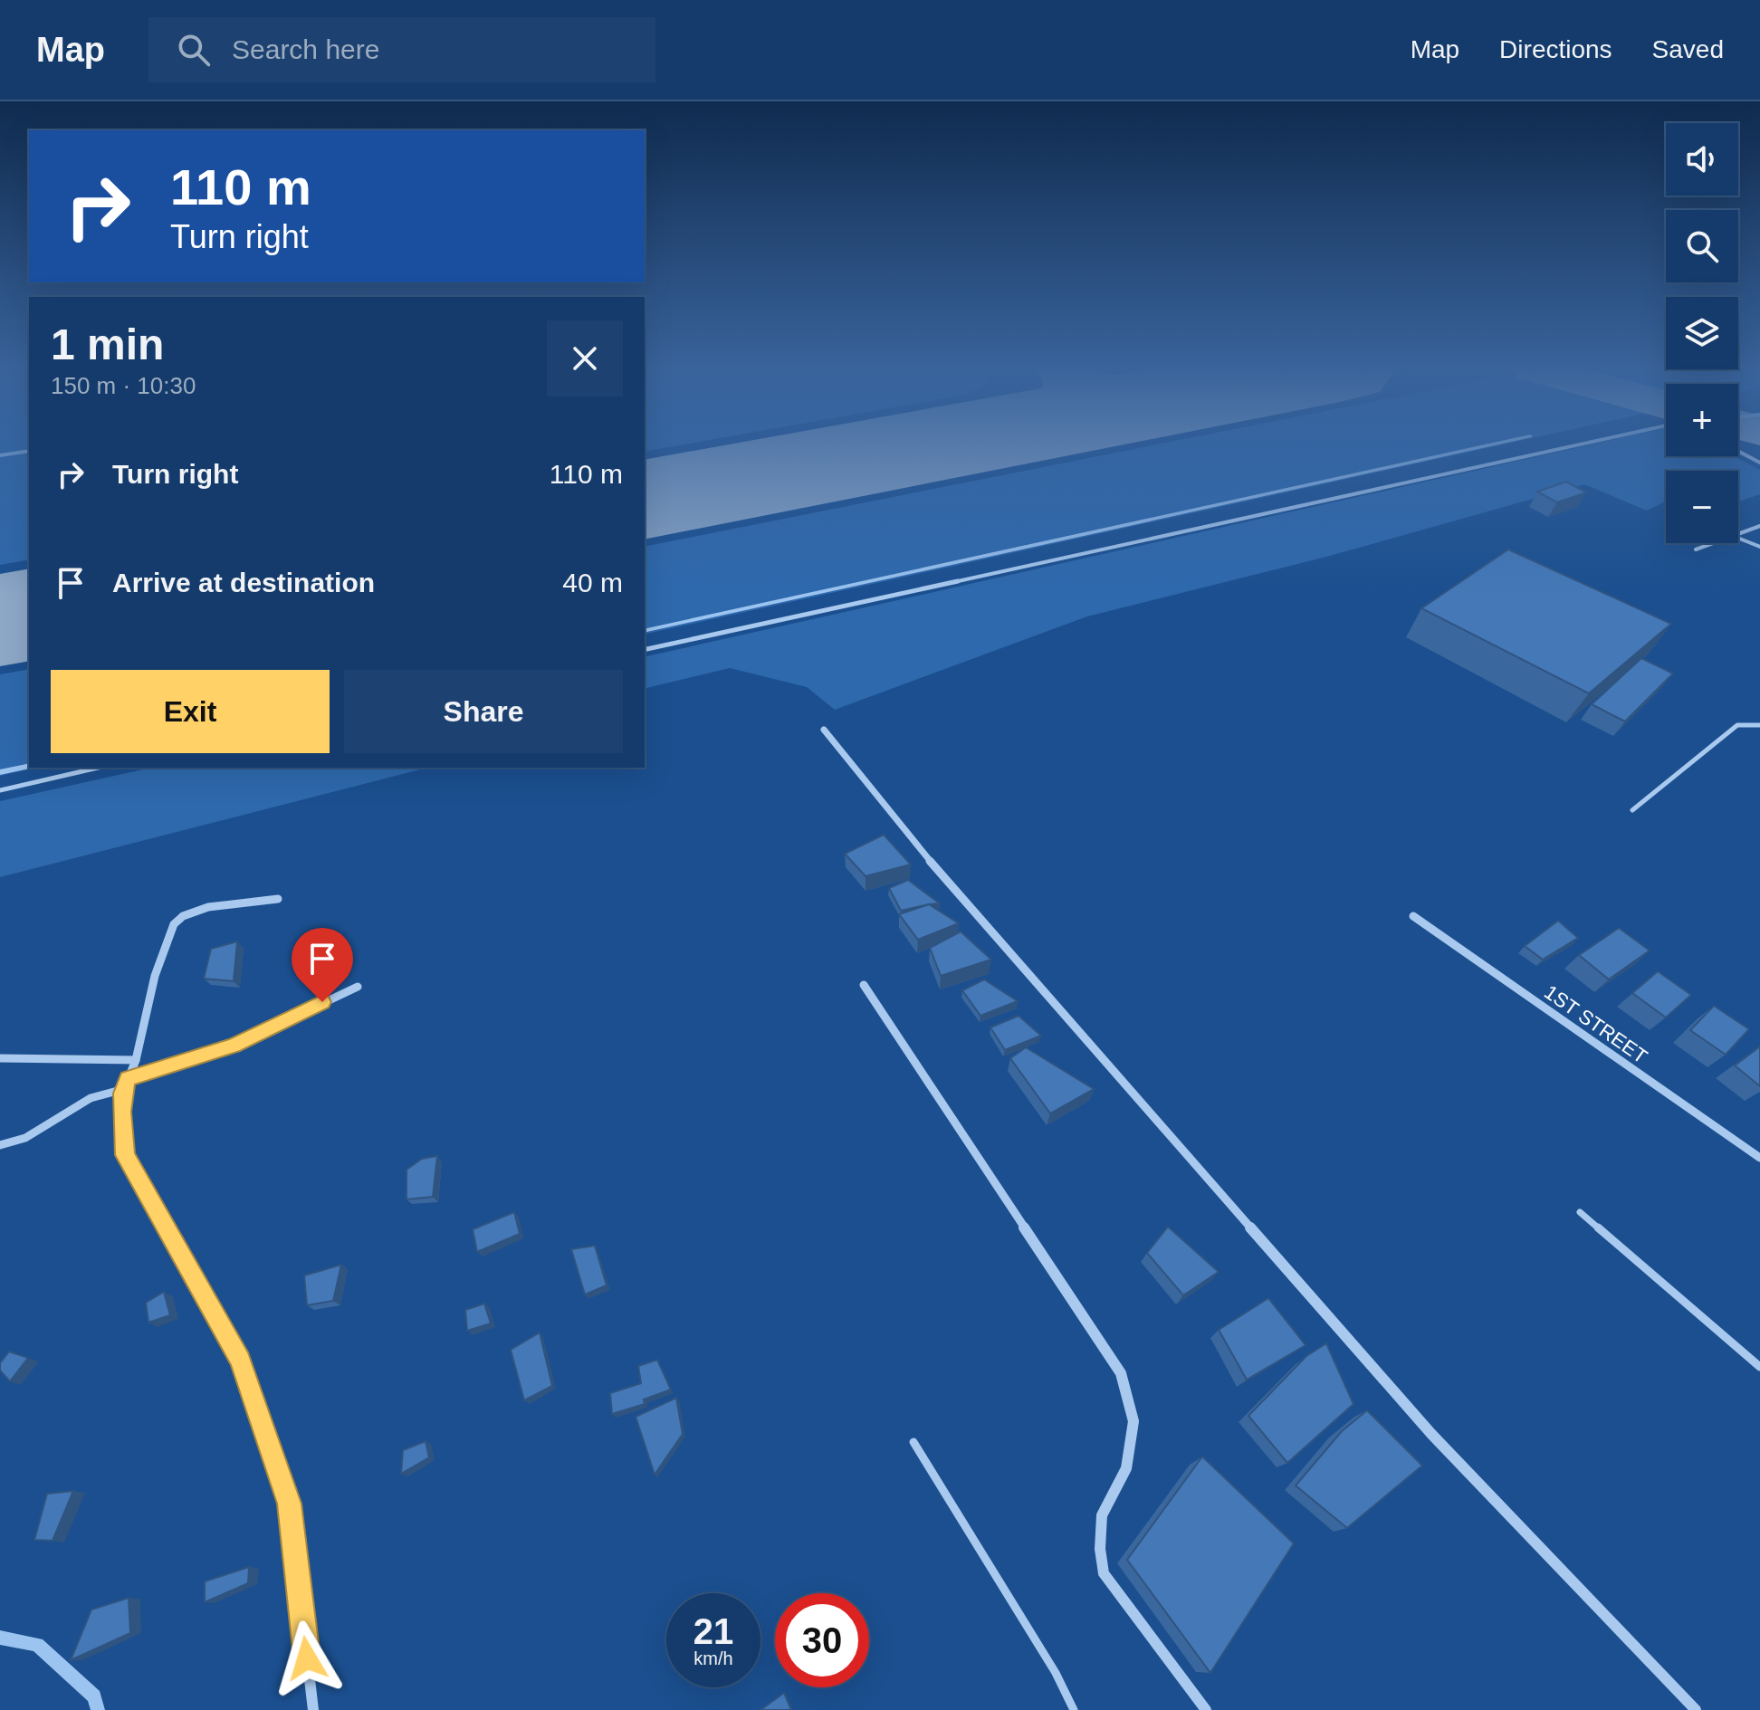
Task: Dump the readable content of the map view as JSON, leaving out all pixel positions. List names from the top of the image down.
{
  "streets": {
    "street": ["1ST STREET"]
  },
  "page": {
    "header": "Map",
    "search": "Search here",
    "nav": ["Map", "Directions", "Saved"],
    "map_buttons": ["+", "−"],
    "turn": ["110 m", "Turn right"],
    "heading": ["1 min", "150 m · 10:30"],
    "list": [
      {
        "name": "Turn right",
        "value": "110 m"
      },
      {
        "name": "Arrive at destination",
        "value": "40 m"
      }
    ],
    "buttons": ["Exit", "Share"],
    "speed": "21 km/h",
    "limit": "30"
  }
}
